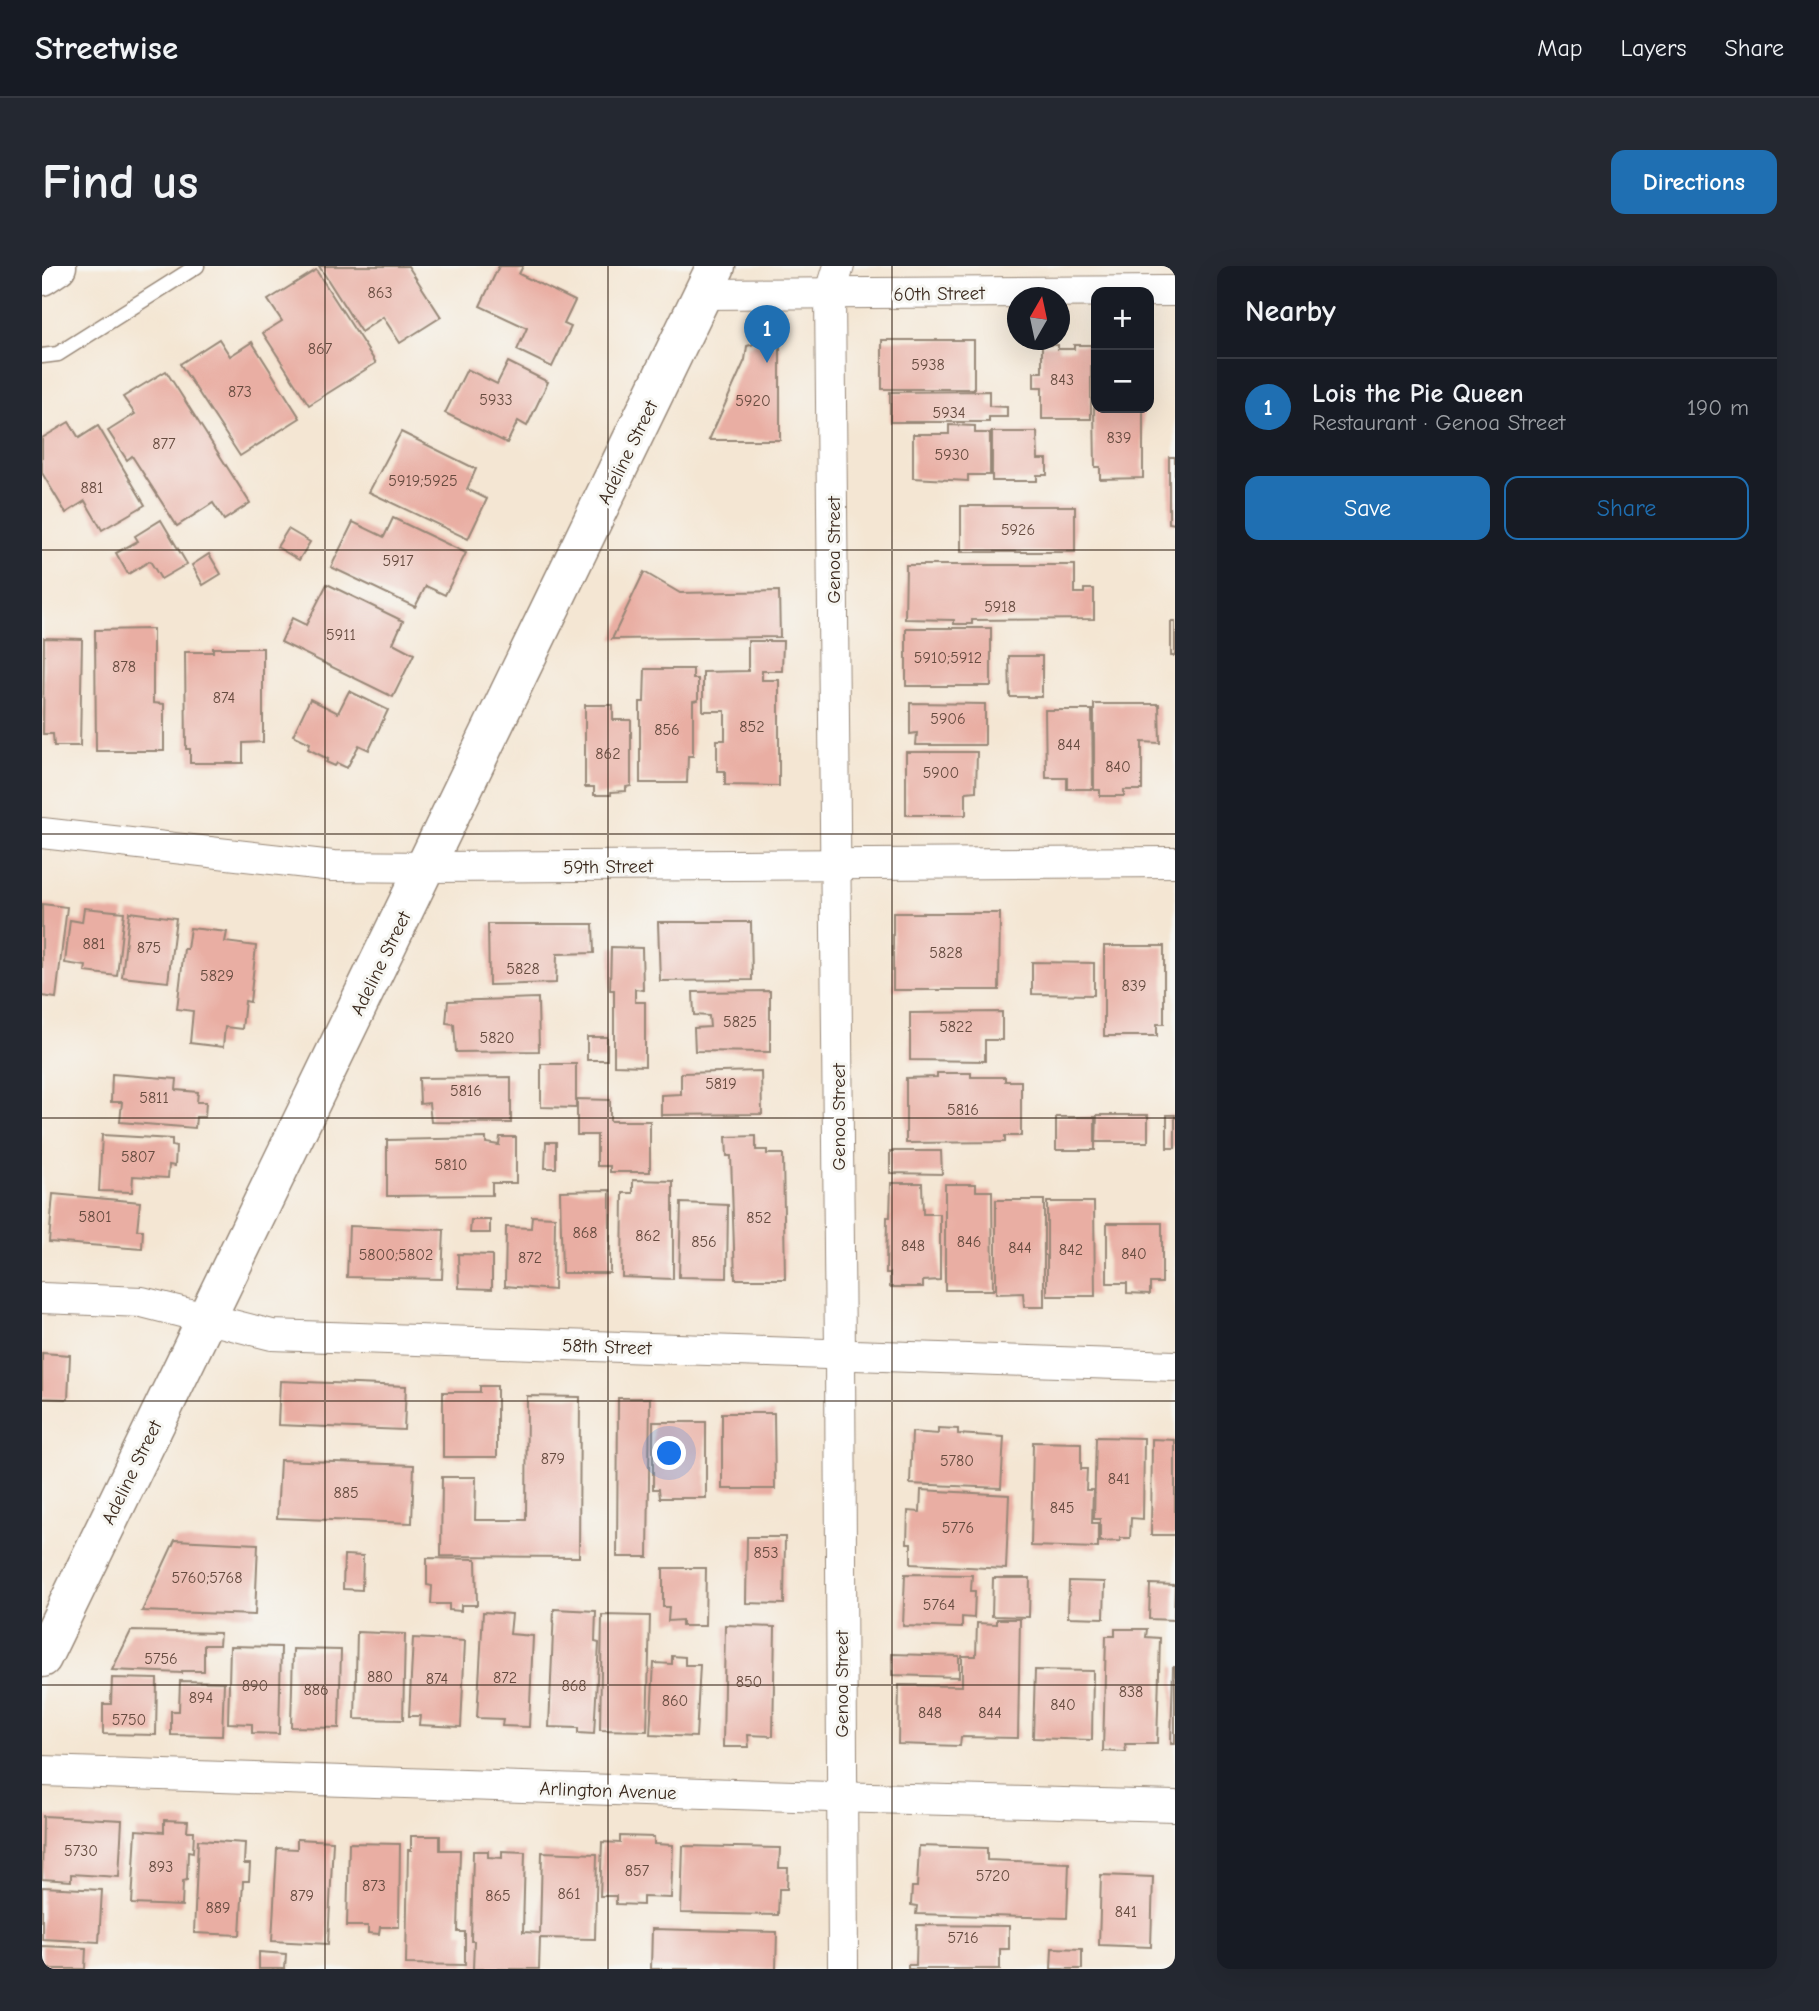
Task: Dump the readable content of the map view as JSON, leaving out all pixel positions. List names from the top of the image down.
{
  "streets": {
    "street": [
      "60th Street",
      "Adeline Street",
      "Genoa Street",
      "59th Street",
      "58th Street",
      "Arlington Avenue"
    ]
  },
  "crossings": [
    ["60th Street", "Adeline Street"],
    ["60th Street", "Genoa Street"],
    ["Adeline Street", "59th Street"],
    ["Adeline Street", "58th Street"],
    ["Genoa Street", "59th Street"],
    ["Genoa Street", "58th Street"],
    ["Genoa Street", "Arlington Avenue"]
  ],
  "house_numbers": [
    "863",
    "867",
    "5938",
    "843",
    "873",
    "5933",
    "5920",
    "5934",
    "839",
    "877",
    "5930",
    "5919;5925",
    "881",
    "5926",
    "5917",
    "5918",
    "5911",
    "5910;5912",
    "878",
    "874",
    "5906",
    "852",
    "856",
    "844",
    "862",
    "840",
    "5900",
    "881",
    "875",
    "5828",
    "5828",
    "5829",
    "839",
    "5825",
    "5822",
    "5820",
    "5819",
    "5816",
    "5811",
    "5816",
    "5807",
    "5810",
    "5801",
    "852",
    "868",
    "862",
    "856",
    "846",
    "848",
    "844",
    "842",
    "840",
    "5800;5802",
    "872",
    "879",
    "5780",
    "841",
    "885",
    "845",
    "5776",
    "853",
    "5760;5768",
    "5764",
    "5756",
    "880",
    "872",
    "874",
    "850",
    "890",
    "868",
    "886",
    "838",
    "894",
    "860",
    "840",
    "848",
    "844",
    "5750",
    "5730",
    "893",
    "857",
    "5720",
    "873",
    "861",
    "879",
    "865",
    "889",
    "841",
    "5716"
  ],
  "north": "top",
  "page": {
    "header": "Streetwise",
    "nav": ["Map", "Layers", "Share"],
    "buttons": [
      "Directions",
      ["Save", "Share"]
    ],
    "title": "Find us",
    "heading": "Nearby",
    "map_buttons": ["+", "−"],
    "pins": "1",
    "list": [
      {
        "mark": "1",
        "name": "Lois the Pie Queen",
        "note": "Restaurant · Genoa Street",
        "value": "190 m"
      }
    ]
  }
}
